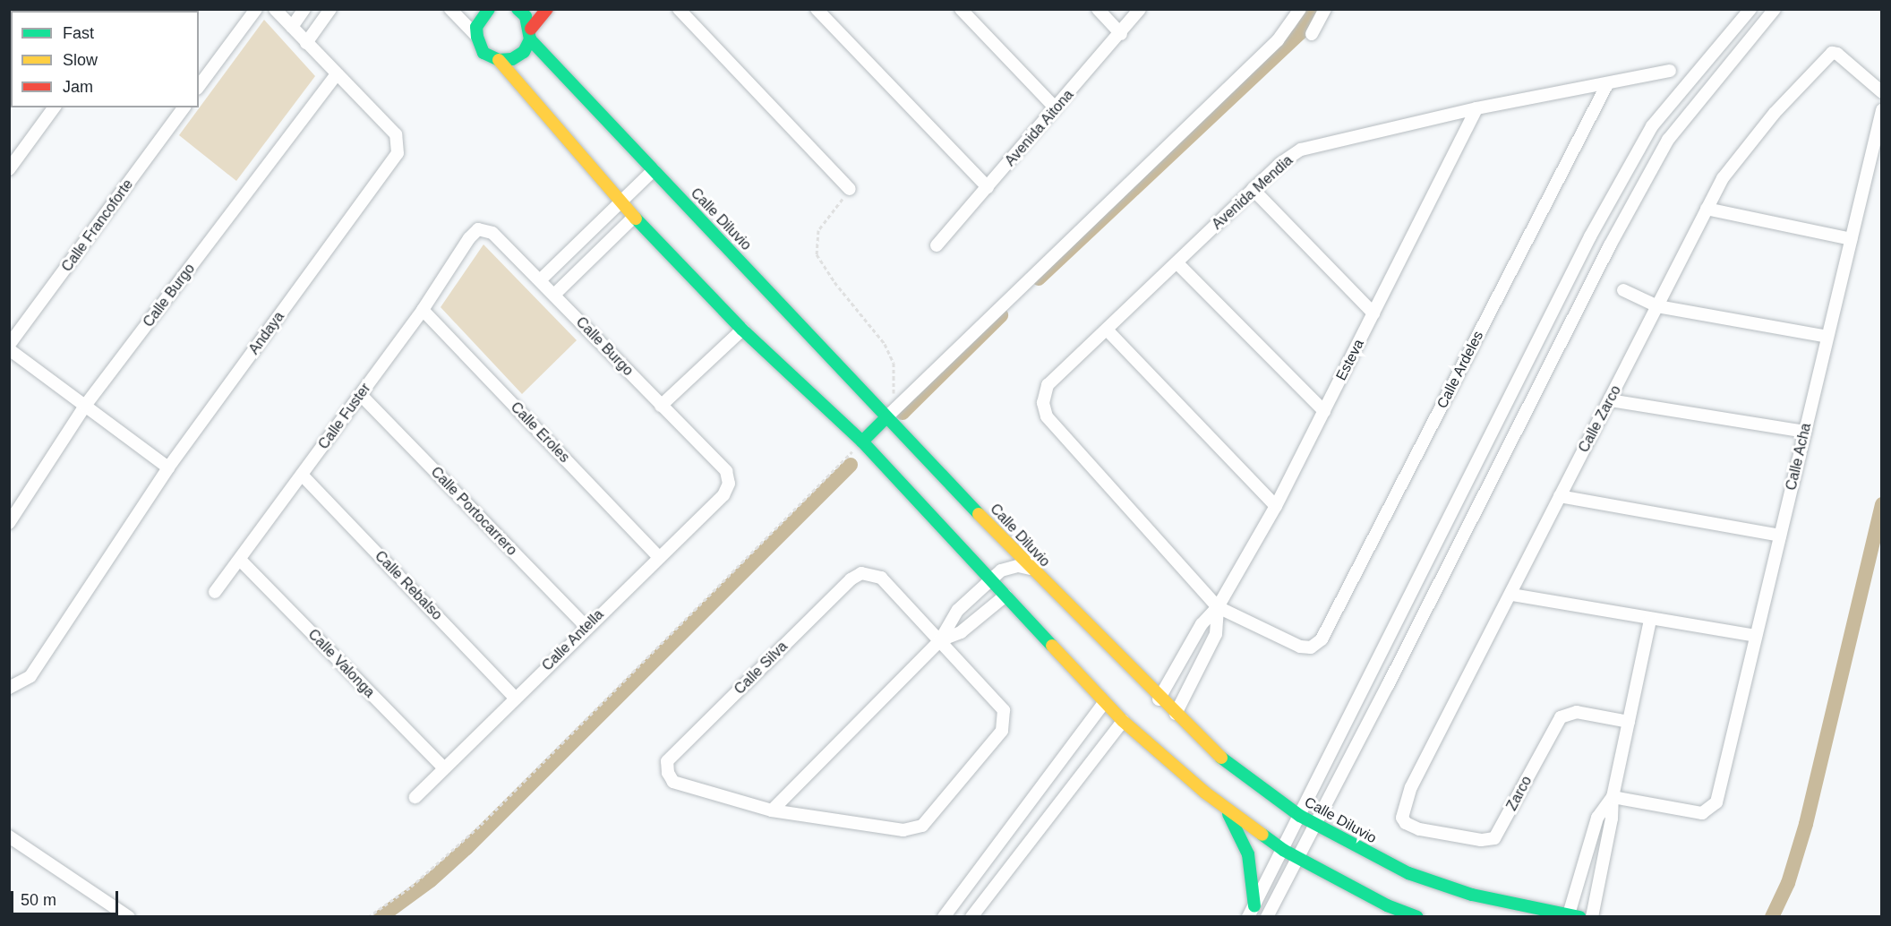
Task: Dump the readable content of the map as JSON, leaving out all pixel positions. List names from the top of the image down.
{
  "streets": {
    "street": [
      "Avenida Aitona",
      "Avenida Mendia",
      "Calle Diluvio",
      "Calle Francoforte",
      "Calle Burgo",
      "Andaya",
      "Esteva",
      "Calle Ardeles",
      "Calle Fuster",
      "Calle Zarco",
      "Calle Eroles",
      "Calle Acha",
      "Calle Portocarrero",
      "Calle Rebalso",
      "Calle Antella",
      "Calle Valonga",
      "Calle Silva",
      "Zarco"
    ]
  },
  "crossings": [
    ["Avenida Mendia", "Esteva"],
    ["Avenida Mendia", "Calle Ardeles"],
    ["Calle Diluvio", "Esteva"],
    ["Calle Burgo", "Andaya"],
    ["Calle Burgo", "Calle Fuster"],
    ["Calle Burgo", "Calle Antella"],
    ["Esteva", "Calle Ardeles"],
    ["Calle Fuster", "Calle Eroles"],
    ["Calle Fuster", "Calle Portocarrero"],
    ["Calle Fuster", "Calle Rebalso"],
    ["Calle Fuster", "Calle Valonga"],
    ["Calle Zarco", "Zarco"],
    ["Calle Eroles", "Calle Antella"],
    ["Calle Portocarrero", "Calle Antella"],
    ["Calle Rebalso", "Calle Antella"],
    ["Calle Antella", "Calle Valonga"]
  ],
  "legend": ["Fast", "Slow", "Jam"],
  "scale_bar": "50 m"
}
